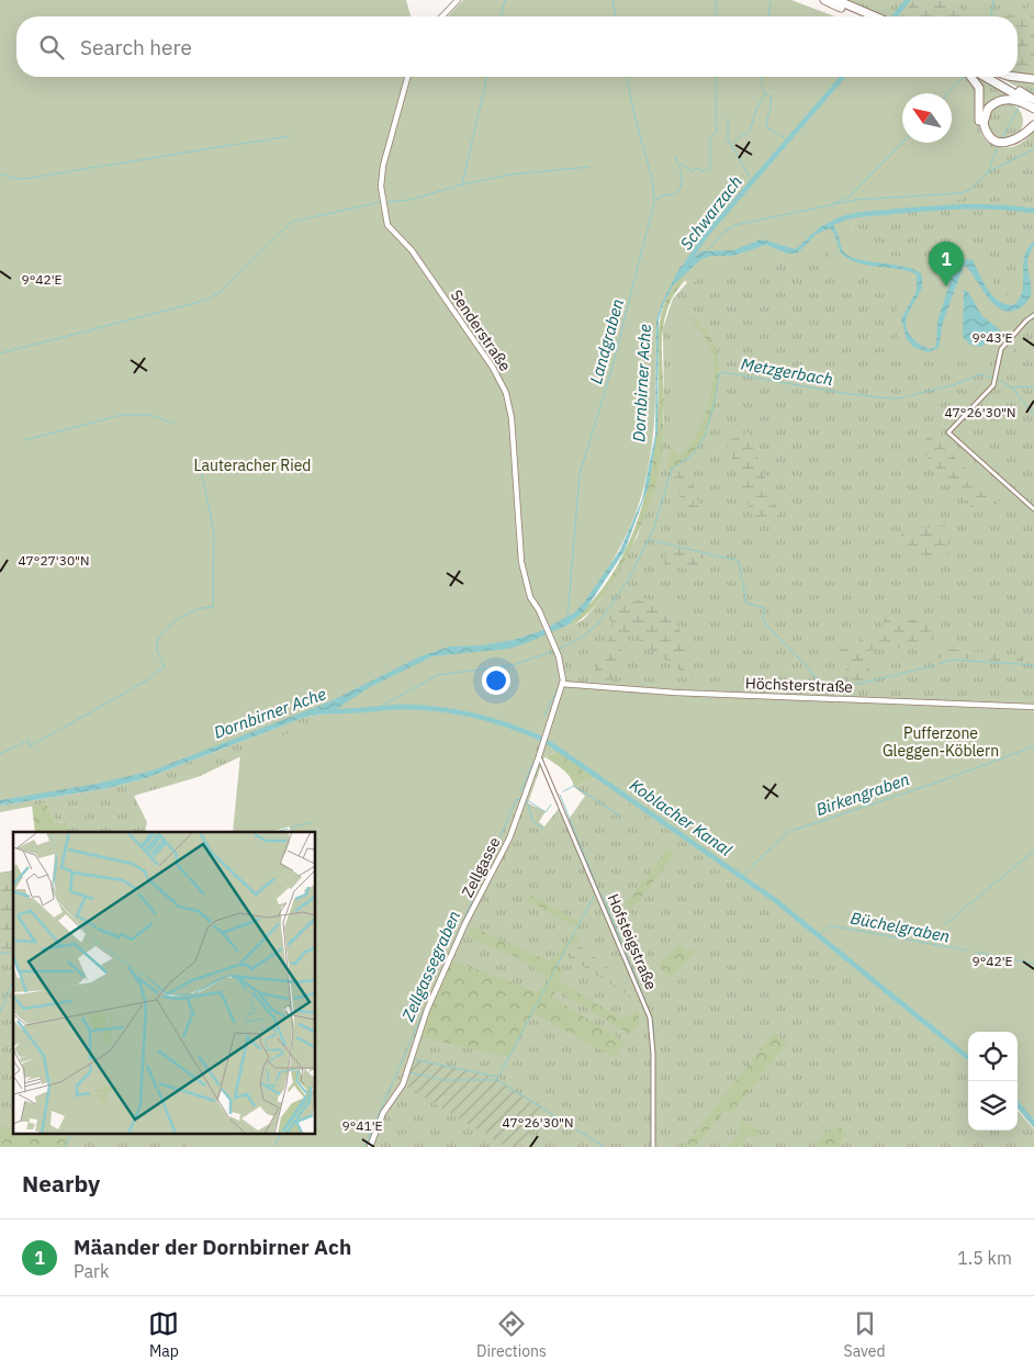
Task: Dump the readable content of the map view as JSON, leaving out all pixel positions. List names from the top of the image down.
{
  "streets": {
    "main road": ["Senderstraße", "Höchsterstraße", "Zellgasse"],
    "street": ["Hofsteigstraße"]
  },
  "crossings": [
    ["Senderstraße", "Höchsterstraße"],
    ["Senderstraße", "Zellgasse"],
    ["Höchsterstraße", "Zellgasse"],
    ["Zellgasse", "Hofsteigstraße"]
  ],
  "water": [
    "Schwarzach",
    "Landgraben",
    "Metzgerbach",
    "Dornbirner Ache",
    "Birkengraben",
    "Koblacher Kanal",
    "Büchelgraben",
    "Zellgassegraben"
  ],
  "parks": ["Lauteracher Ried", "Pufferzone Gleggen-Köblern"],
  "north": "top left",
  "page": {
    "search": "Search here",
    "pins": "1",
    "heading": "Nearby",
    "list": [
      {
        "mark": "1",
        "name": "Mäander der Dornbirner Ach",
        "note": "Park",
        "value": "1.5 km"
      }
    ],
    "nav": ["Map", "Directions", "Saved"]
  },
  "coordinates": [
    "9°42'E",
    "9°43'E",
    "47°26'30\"N",
    "47°27'30\"N",
    "9°41'E"
  ]
}
